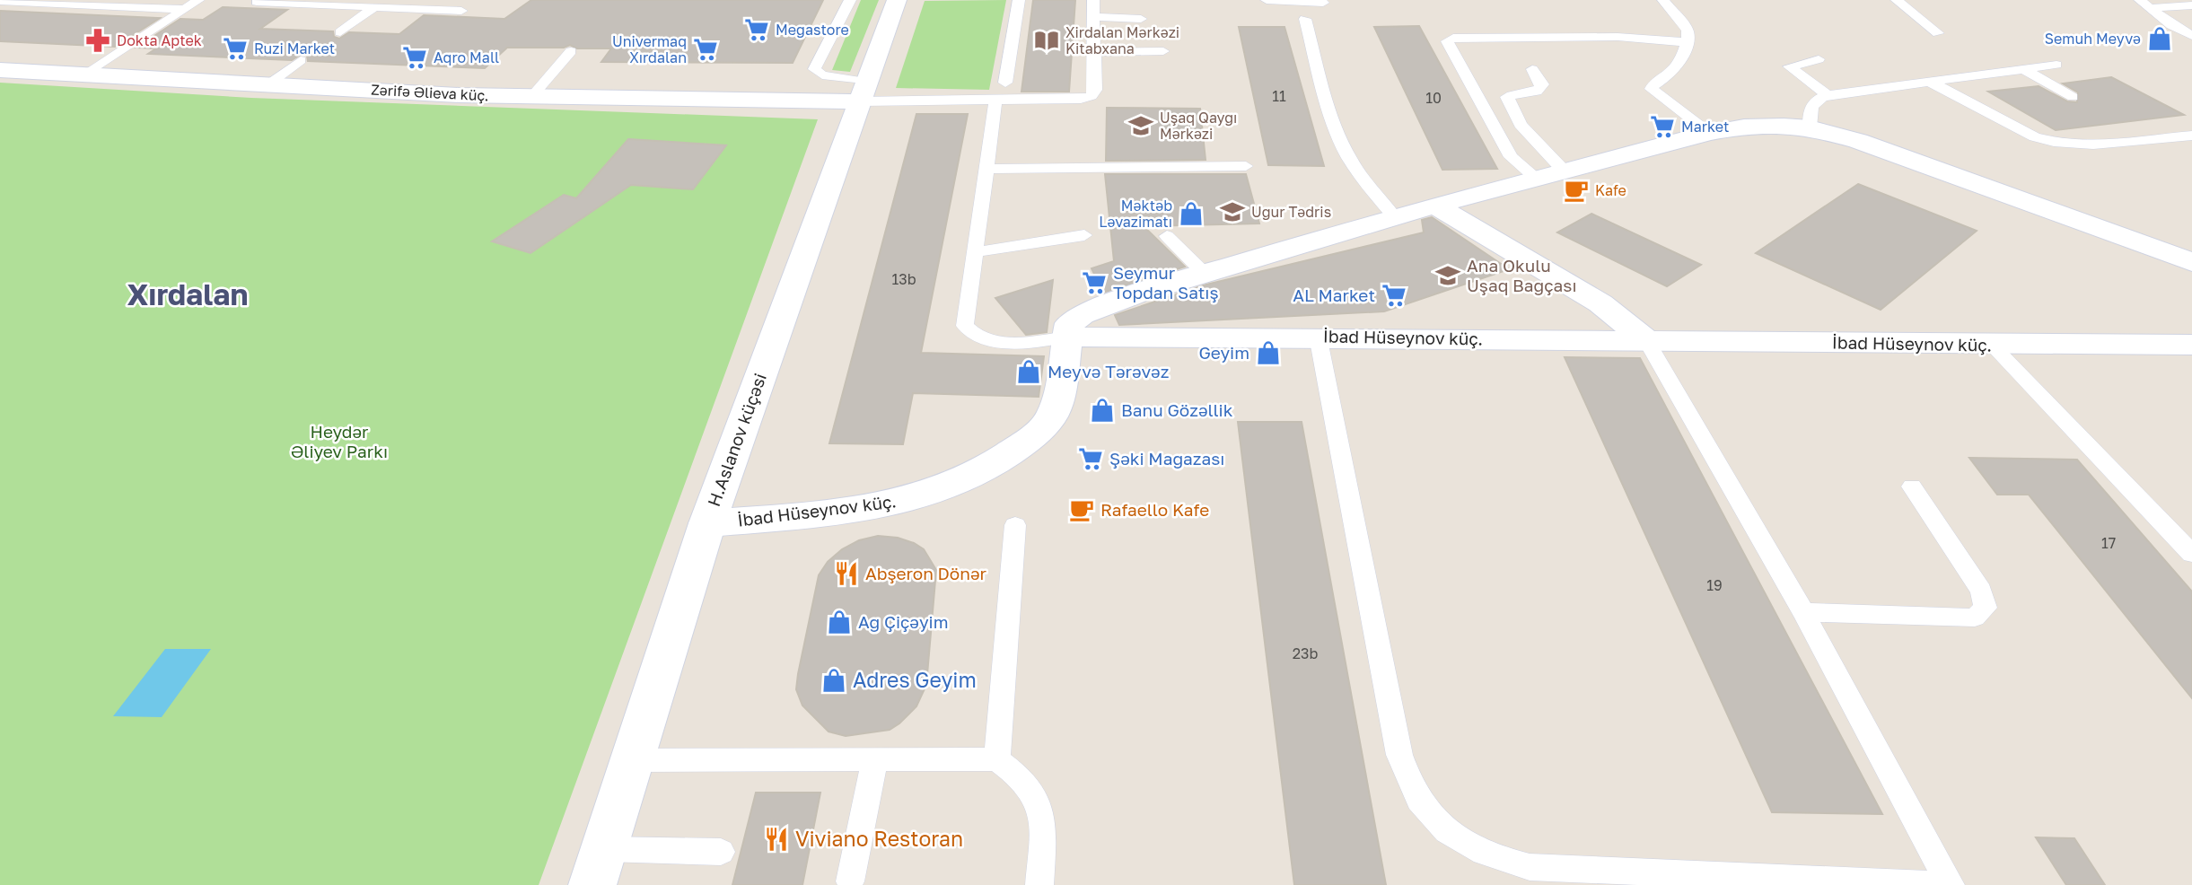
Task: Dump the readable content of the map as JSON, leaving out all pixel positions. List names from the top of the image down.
{
  "streets": {
    "street": ["Zərifə Əlieva küç.", "İbad Hüseynov küç.", "H.Aslanov küçəsi"]
  },
  "crossings": [
    ["Zərifə Əlieva küç.", "H.Aslanov küçəsi"],
    ["İbad Hüseynov küç.", "H.Aslanov küçəsi"]
  ],
  "districts": ["Xırdalan"],
  "parks": ["Heydər Əliyev Parkı"],
  "places": {
    "supermarket": [
      "Megastore",
      "Ruzi Market",
      "Univermaq Xırdalan",
      "Aqro Mall",
      "Market",
      "Seymur Topdan Satış",
      "AL Market",
      "Şəki Mağazası"
    ],
    "shop": [
      "Semuh Meyvə",
      "Məktəb Ləvazimatı",
      "Geyim",
      "Meyvə Tərəvəz",
      "Banu Gözəllik",
      "Ag Çiçəyim",
      "Adres Geyim"
    ],
    "pharmacy": ["Dokta Aptek"],
    "library": ["Xirdalan Mərkəzi Kitabxana"],
    "school or university": ["Uşaq Qayğı Mərkəzi", "Uğur Tədris", "Ana Okulu Uşaq Bağçası"],
    "cafe": ["Kafe", "Rafaello Kafe"],
    "restaurant": ["Abşeron Dönər", "Viviano Restoran"]
  },
  "house_numbers": [
    "11",
    "10",
    "13b",
    "17",
    "19",
    "23b"
  ]
}
